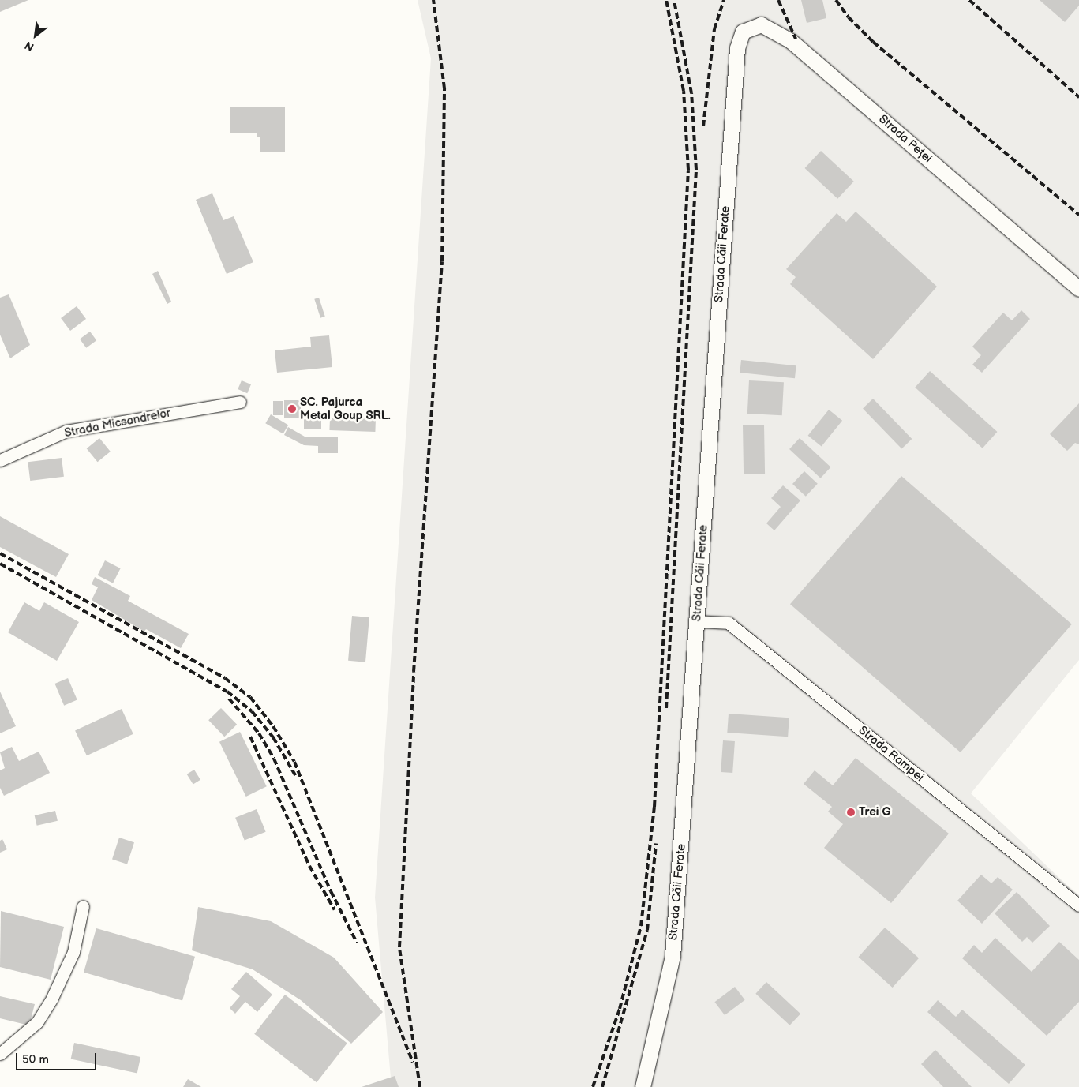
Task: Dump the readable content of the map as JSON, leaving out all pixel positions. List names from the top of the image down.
{
  "streets": {
    "street": [
      "Strada Peței",
      "Strada Căii Ferate",
      "Strada Micsandrelor",
      "Strada Rampei"
    ]
  },
  "crossings": [
    ["Strada Peței", "Strada Căii Ferate"],
    ["Strada Căii Ferate", "Strada Rampei"]
  ],
  "places": ["SC. Pajurca Metal Goup SRL.", "Trei G"],
  "scale_bar": "50 m",
  "north": "bottom left"
}
